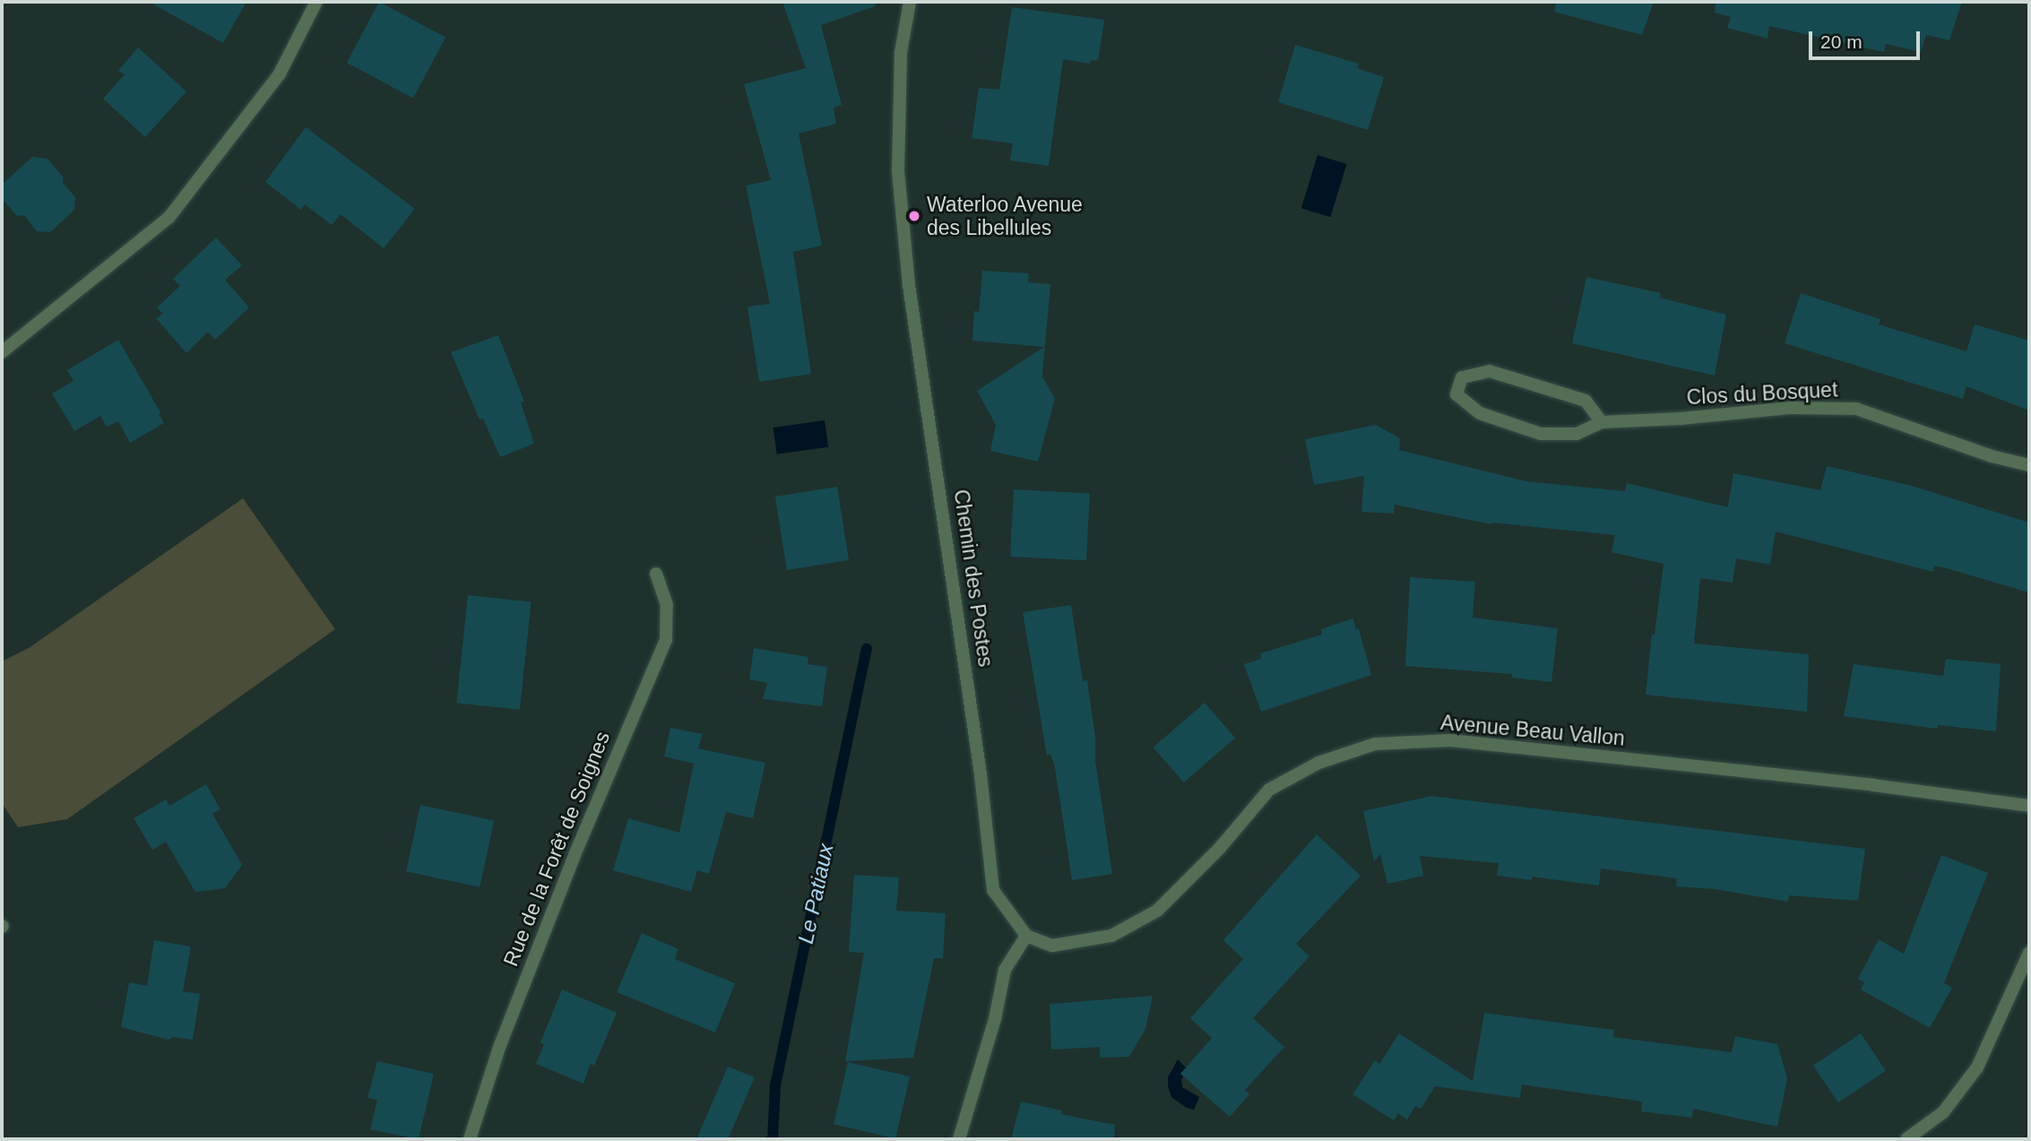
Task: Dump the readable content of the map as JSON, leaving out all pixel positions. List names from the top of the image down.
{
  "streets": {
    "street": [
      "Clos du Bosquet",
      "Chemin des Postes",
      "Avenue Beau Vallon",
      "Rue de la Forêt de Soignes"
    ]
  },
  "crossings": [
    ["Chemin des Postes", "Avenue Beau Vallon"]
  ],
  "water": ["Le Patiaux"],
  "places": ["Waterloo Avenue des Libellules"],
  "scale_bar": "20 m"
}
